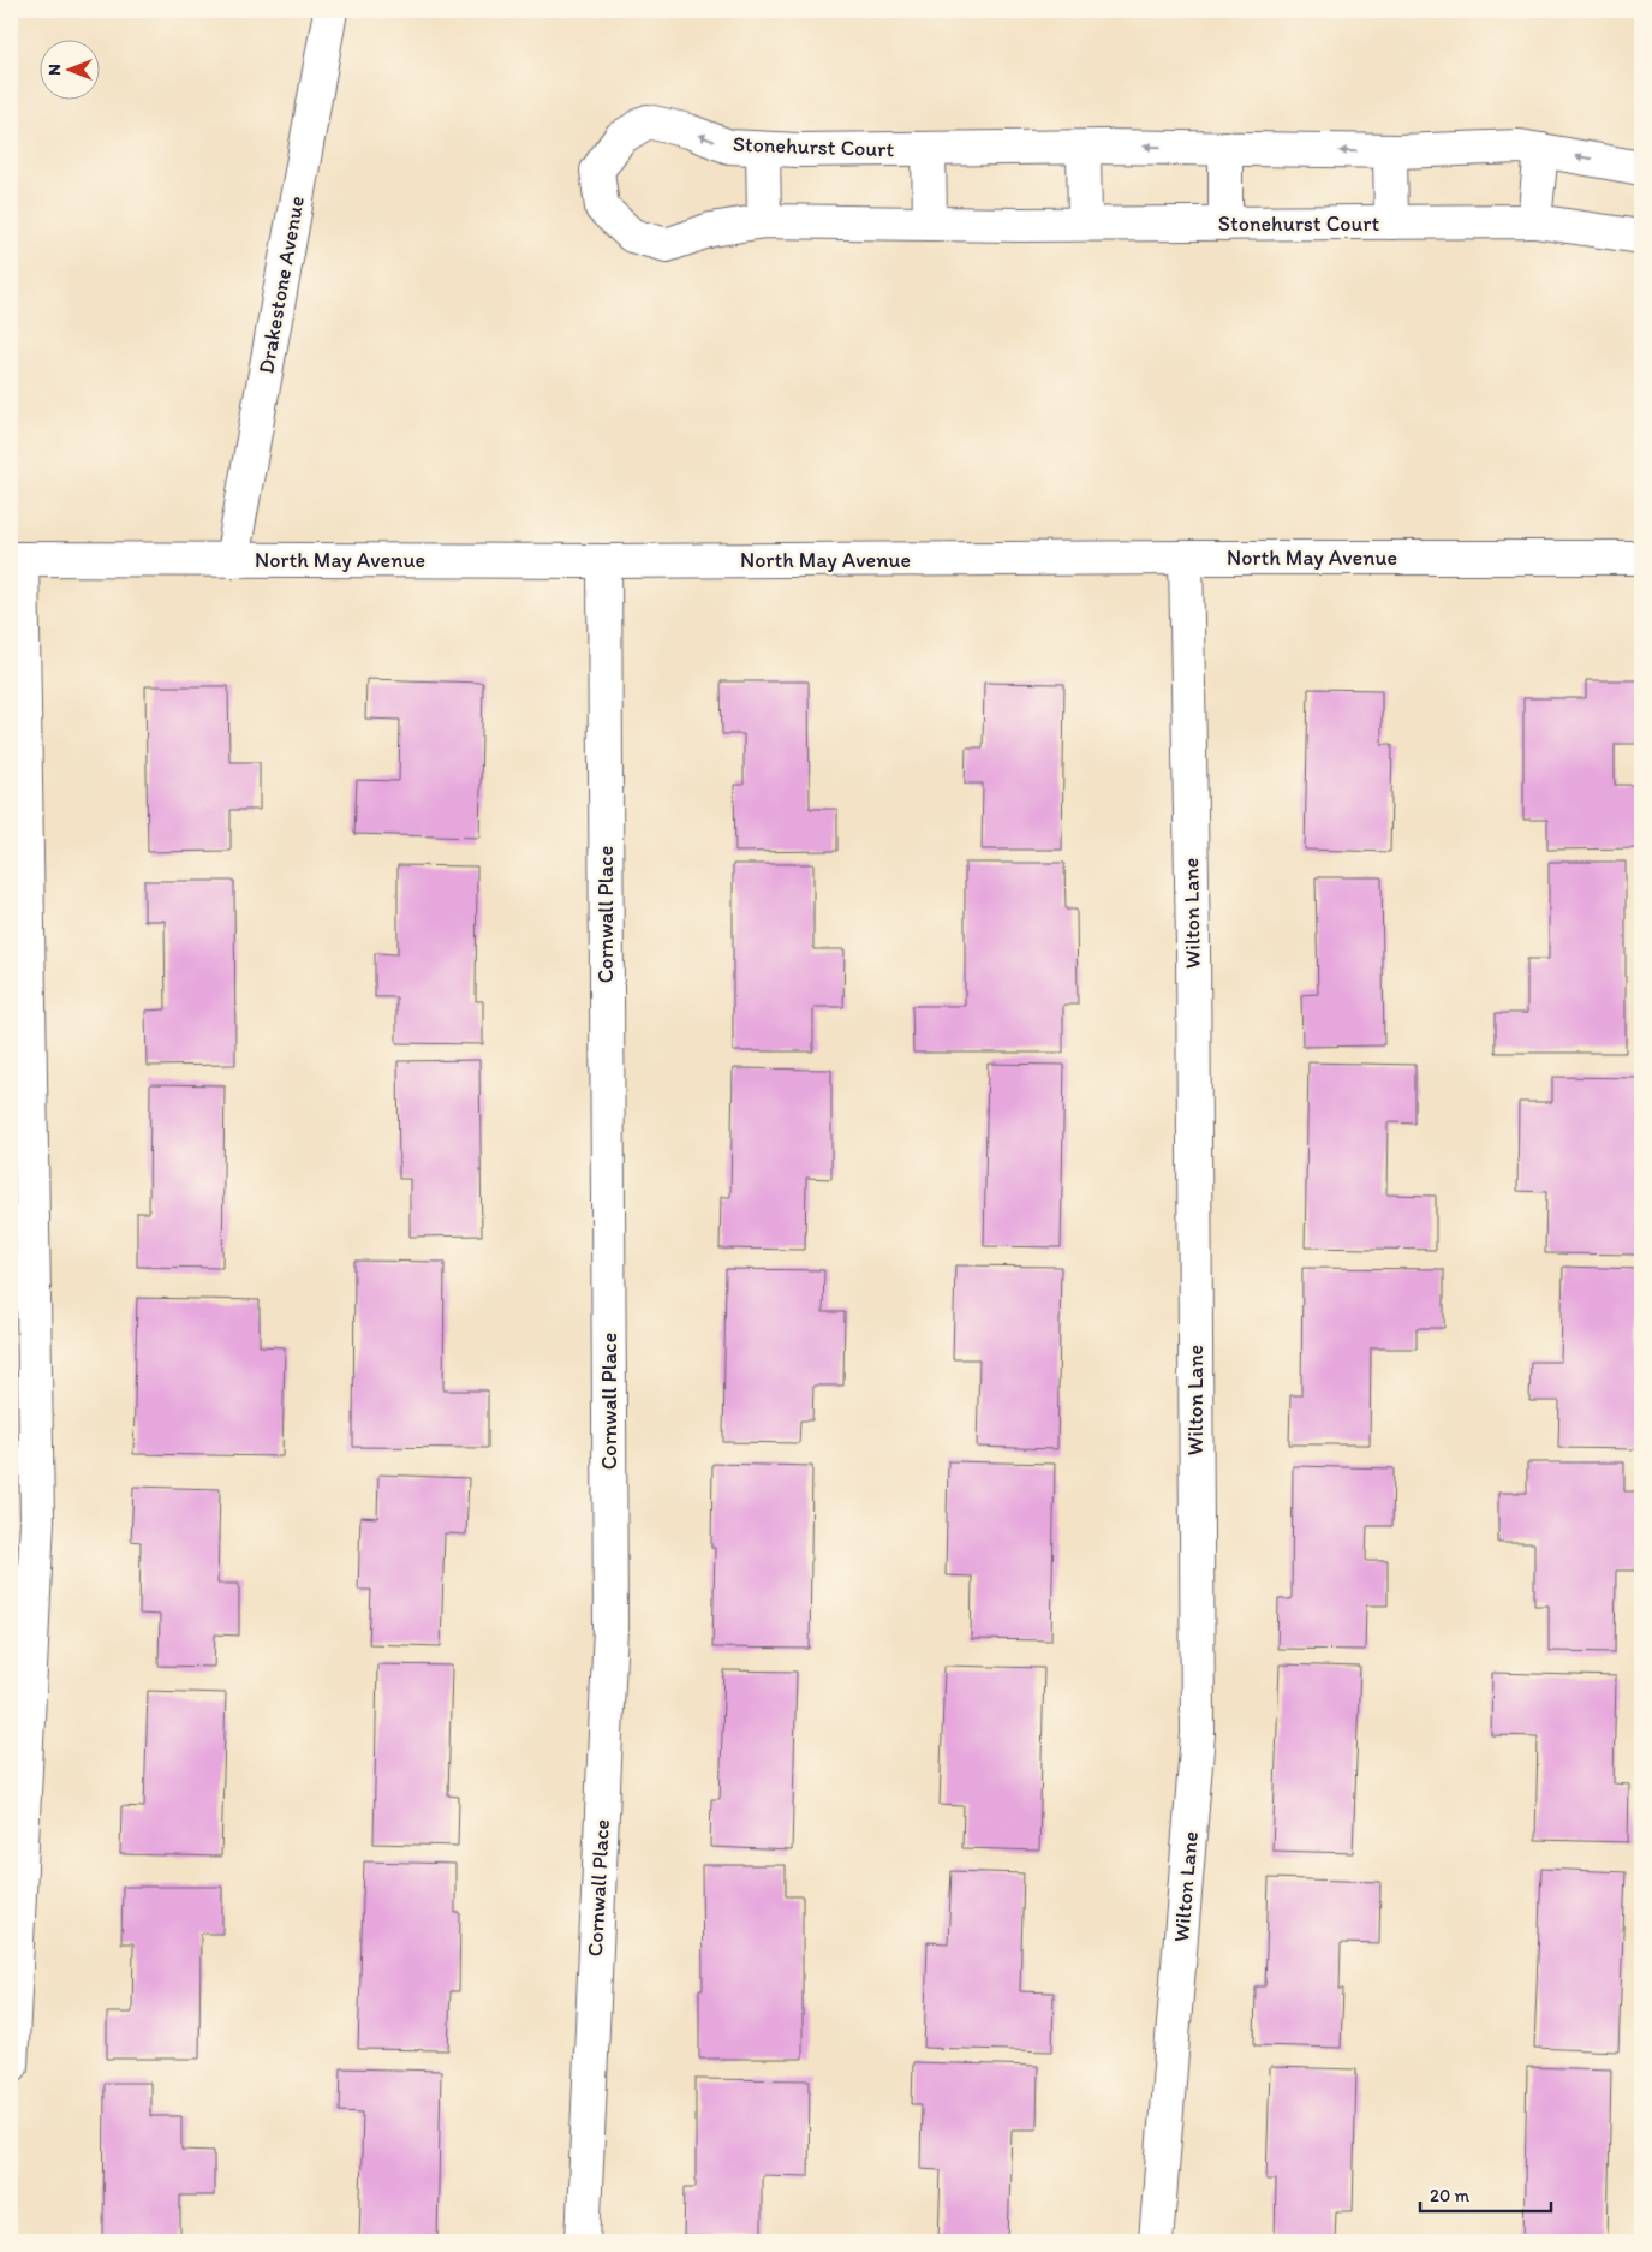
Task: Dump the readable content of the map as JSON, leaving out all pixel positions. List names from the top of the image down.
{
  "streets": {
    "street": [
      "Stonehurst Court",
      "Drakestone Avenue",
      "North May Avenue",
      "Wilton Lane",
      "Cornwall Place"
    ]
  },
  "crossings": [
    ["Drakestone Avenue", "North May Avenue"],
    ["North May Avenue", "Wilton Lane"],
    ["North May Avenue", "Cornwall Place"]
  ],
  "scale_bar": "20 m",
  "north": "left"
}
